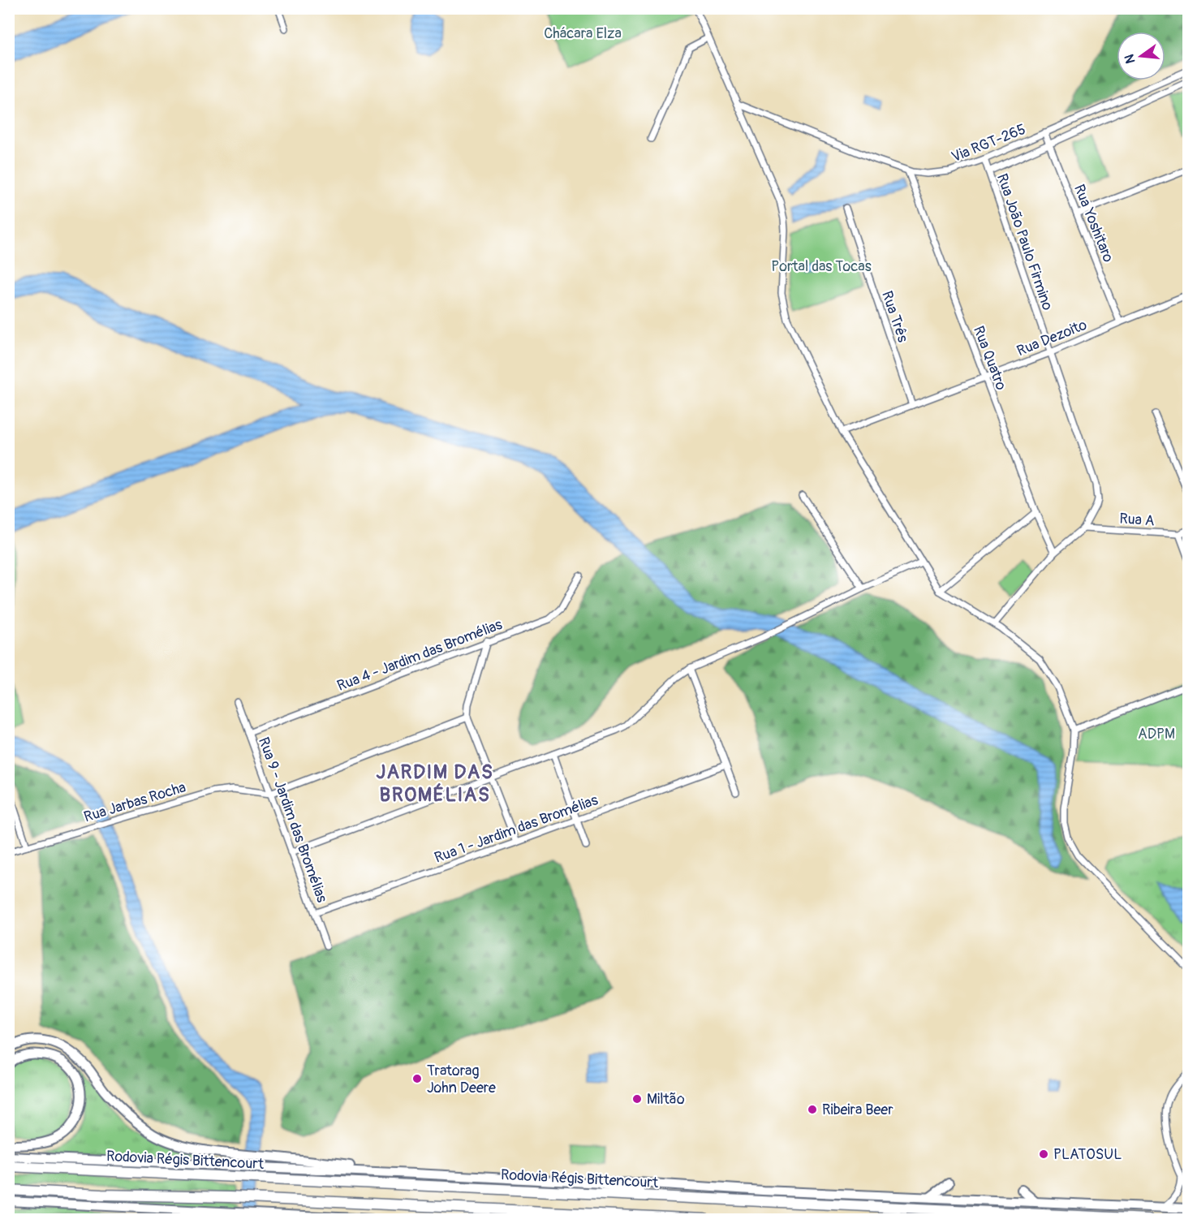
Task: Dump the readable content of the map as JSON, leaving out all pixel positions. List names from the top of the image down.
{
  "streets": {
    "highway": ["Rodovia Régis Bittencourt"],
    "street": [
      "Via RGT-265",
      "Rua Yoshitaro",
      "Rua João Paulo Firmino",
      "Rua Três",
      "Rua Dezoito",
      "Rua Quatro",
      "Rua A",
      "Rua 4 - Jardim das Bromélias",
      "Rua Jarbas Rocha",
      "Rua 9 - Jardim das Bromélias",
      "Rua 1 - Jardim das Bromélias"
    ]
  },
  "crossings": [
    ["Via RGT-265", "Rua Yoshitaro"],
    ["Via RGT-265", "Rua João Paulo Firmino"],
    ["Via RGT-265", "Rua Quatro"],
    ["Rua Yoshitaro", "Rua Dezoito"],
    ["Rua João Paulo Firmino", "Rua Dezoito"],
    ["Rua João Paulo Firmino", "Rua A"],
    ["Rua Três", "Rua Dezoito"],
    ["Rua Dezoito", "Rua Quatro"],
    ["Rua 4 - Jardim das Bromélias", "Rua 9 - Jardim das Bromélias"],
    ["Rua Jarbas Rocha", "Rua 9 - Jardim das Bromélias"],
    ["Rua 9 - Jardim das Bromélias", "Rua 1 - Jardim das Bromélias"]
  ],
  "districts": ["JARDIM DAS BROMÉLIAS"],
  "parks": ["Chácara Elza", "Portal das Tocas", "ADPM"],
  "places": [
    "Tratorag John Deere",
    "Miltão",
    "Ribeira Beer",
    "PLATOSUL"
  ],
  "north": "left"
}
